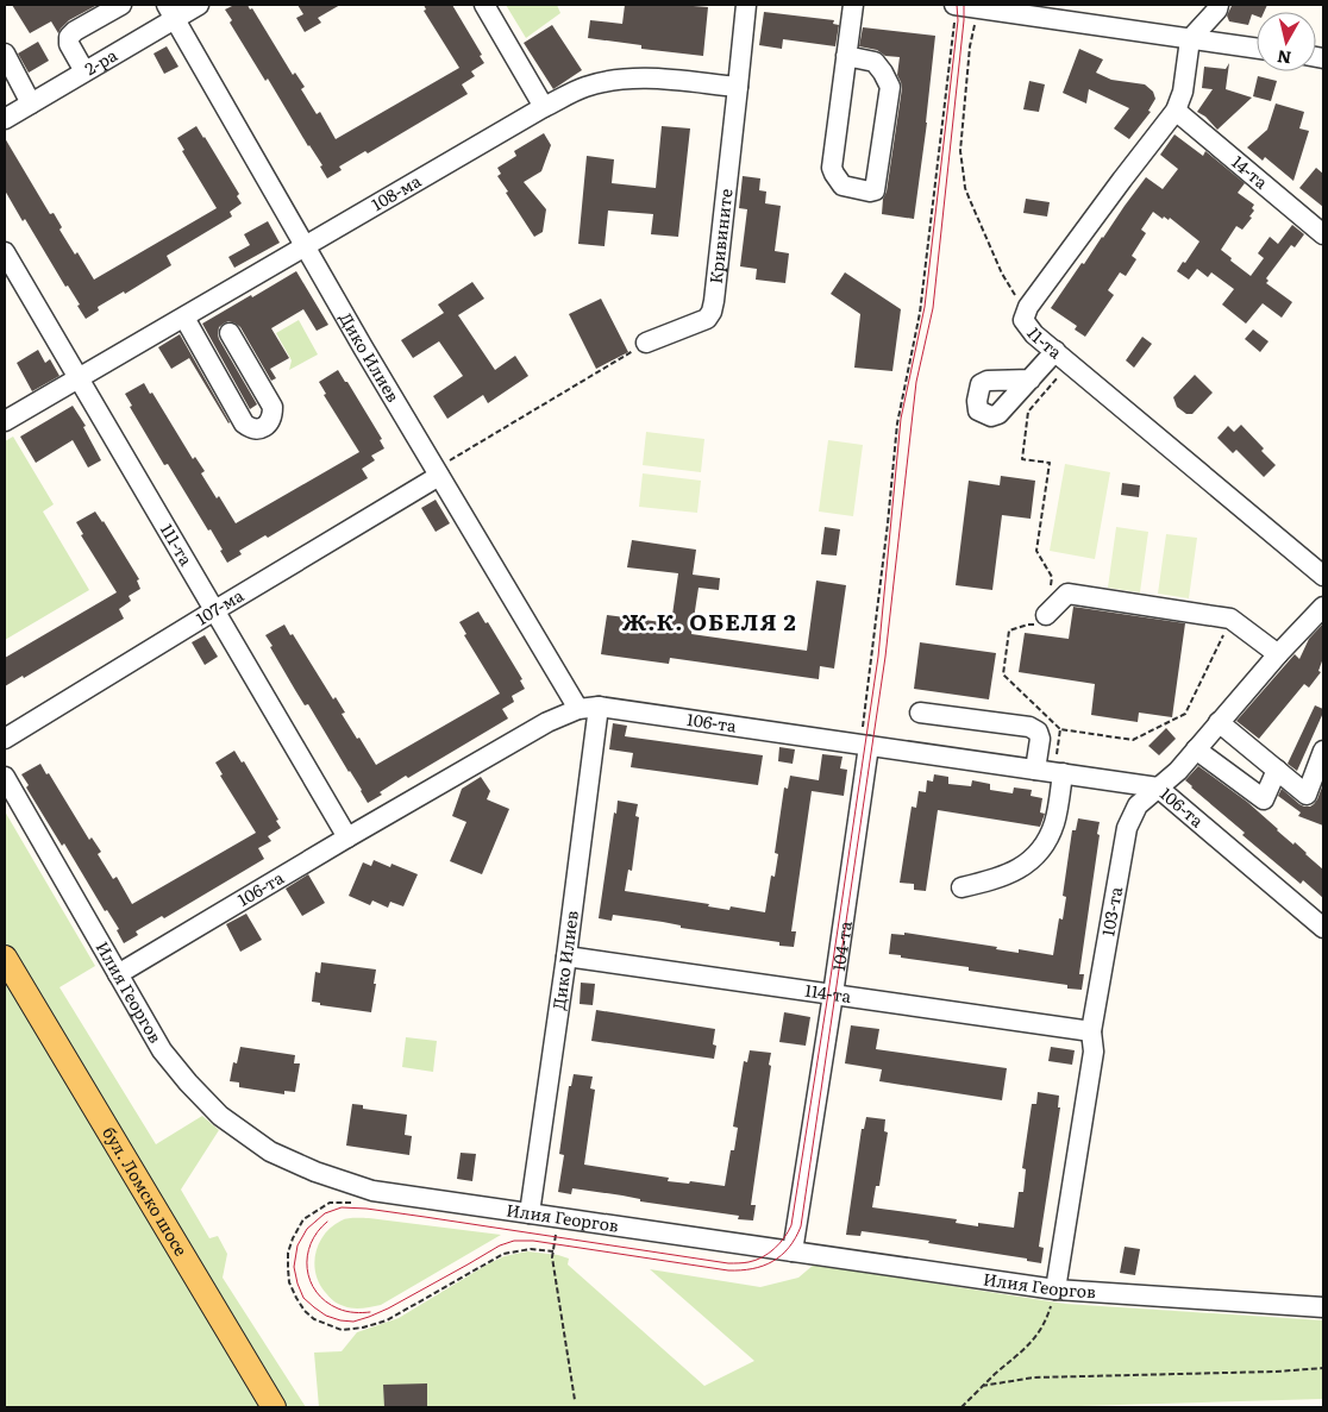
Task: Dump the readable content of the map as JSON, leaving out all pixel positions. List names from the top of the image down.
{
  "streets": {
    "main road": ["бул. Ломско шосе"],
    "street": [
      "2-ра",
      "14-та",
      "108-ма",
      "Кривините",
      "11-та",
      "Дико Илиев",
      "111-та",
      "107-ма",
      "106-та",
      "103-та",
      "104-та",
      "Илия Георгов",
      "114-та"
    ]
  },
  "crossings": [
    ["2-ра", "Дико Илиев"],
    ["14-та", "11-та"],
    ["108-ма", "Кривините"],
    ["108-ма", "Дико Илиев"],
    ["108-ма", "111-та"],
    ["Дико Илиев", "107-ма"],
    ["Дико Илиев", "106-та"],
    ["Дико Илиев", "Илия Георгов"],
    ["Дико Илиев", "114-та"],
    ["111-та", "107-ма"],
    ["111-та", "106-та"],
    ["106-та", "103-та"],
    ["106-та", "104-та"],
    ["106-та", "Илия Георгов"],
    ["103-та", "Илия Георгов"],
    ["103-та", "114-та"],
    ["104-та", "Илия Георгов"],
    ["104-та", "114-та"]
  ],
  "districts": ["Ж.К. ОБЕЛЯ 2"],
  "north": "bottom"
}
